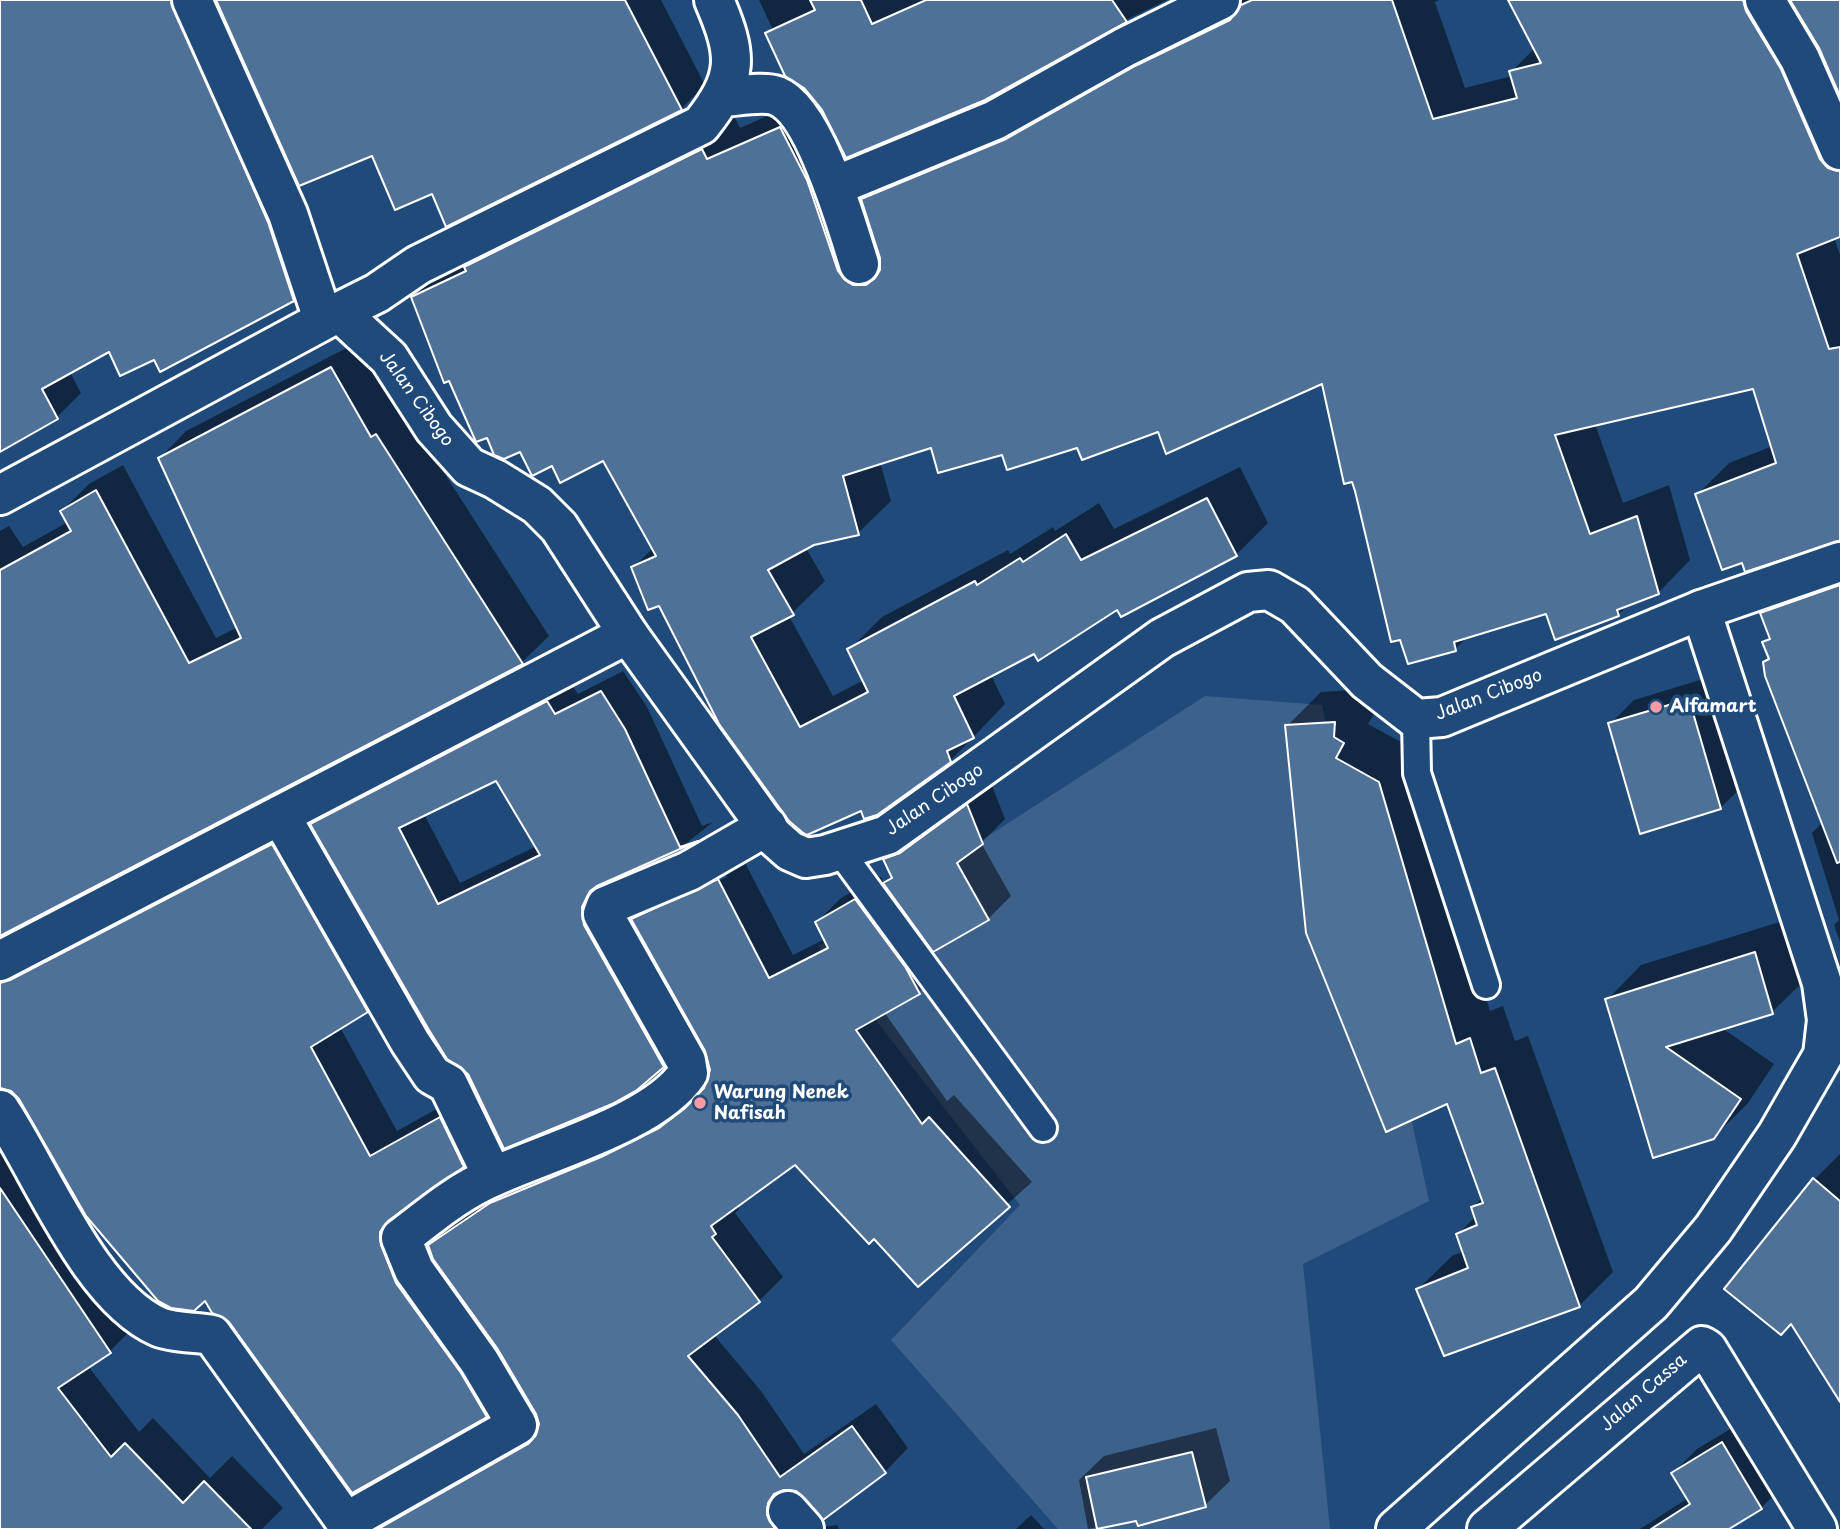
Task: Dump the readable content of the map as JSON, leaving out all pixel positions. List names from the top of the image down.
{
  "streets": {
    "street": ["Jalan Cibogo", "Jalan Cassa"]
  },
  "places": ["Alfamart", "Warung Nenek Nafisah"]
}
